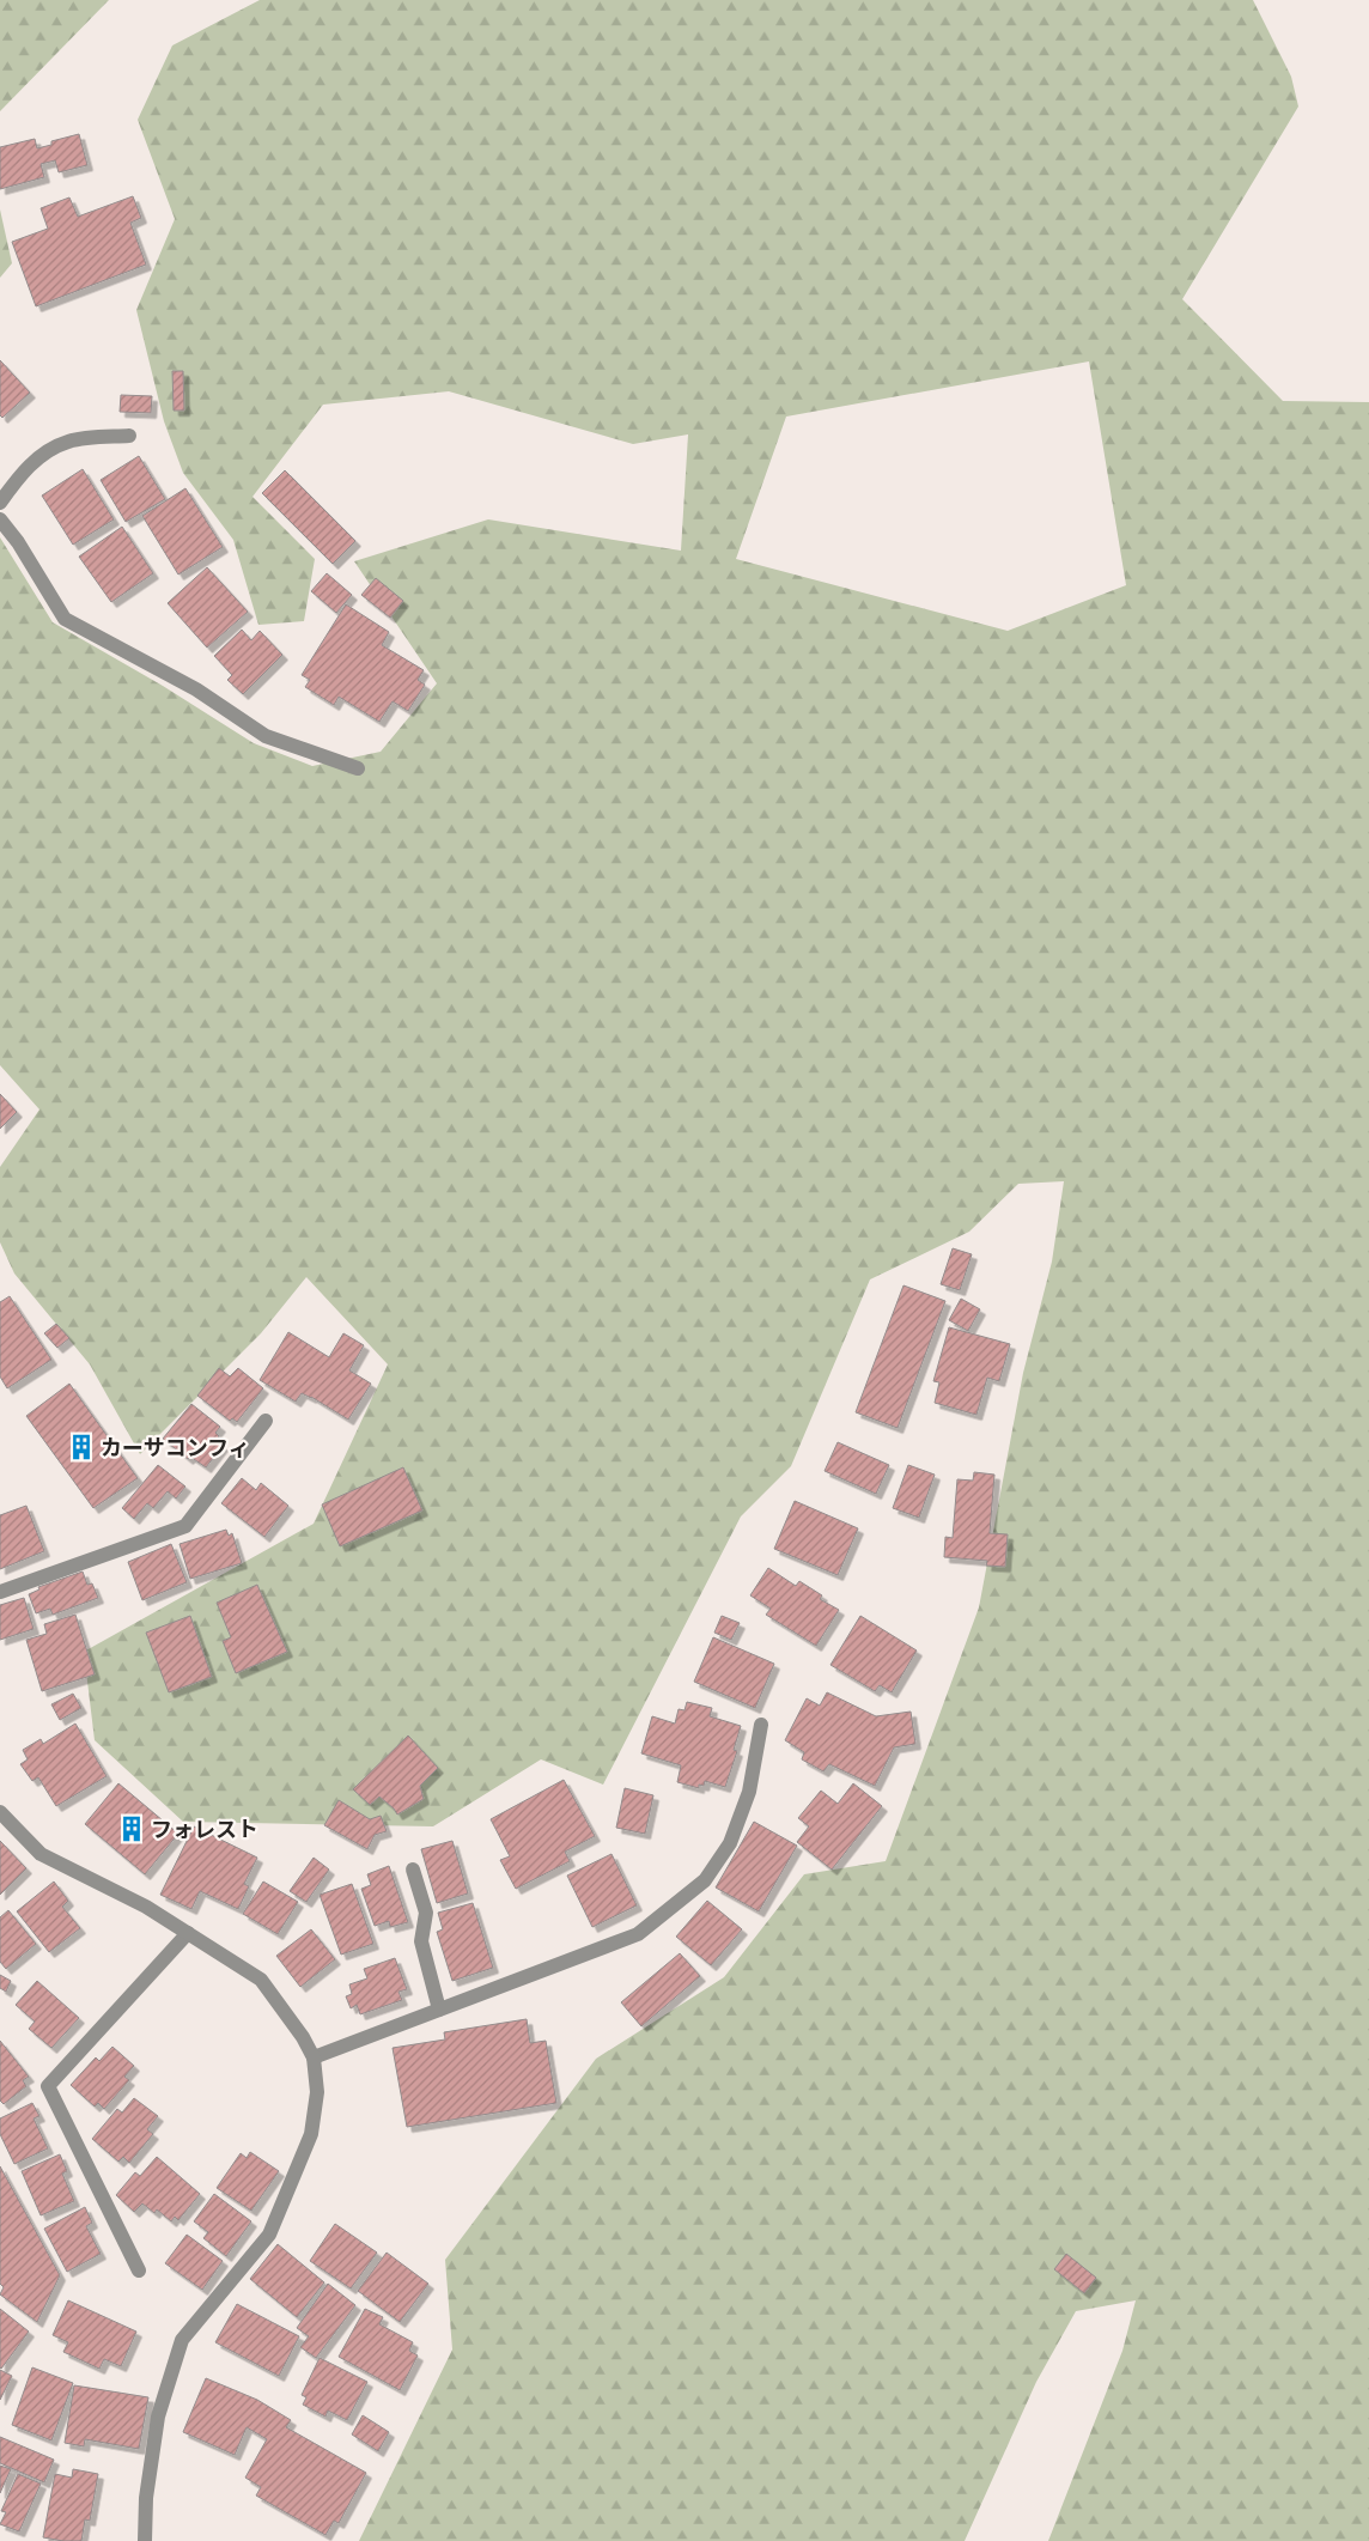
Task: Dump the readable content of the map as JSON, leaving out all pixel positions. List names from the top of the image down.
{
  "places": {
    "building": ["カーサコンフィ", "フォレスト"]
  }
}
